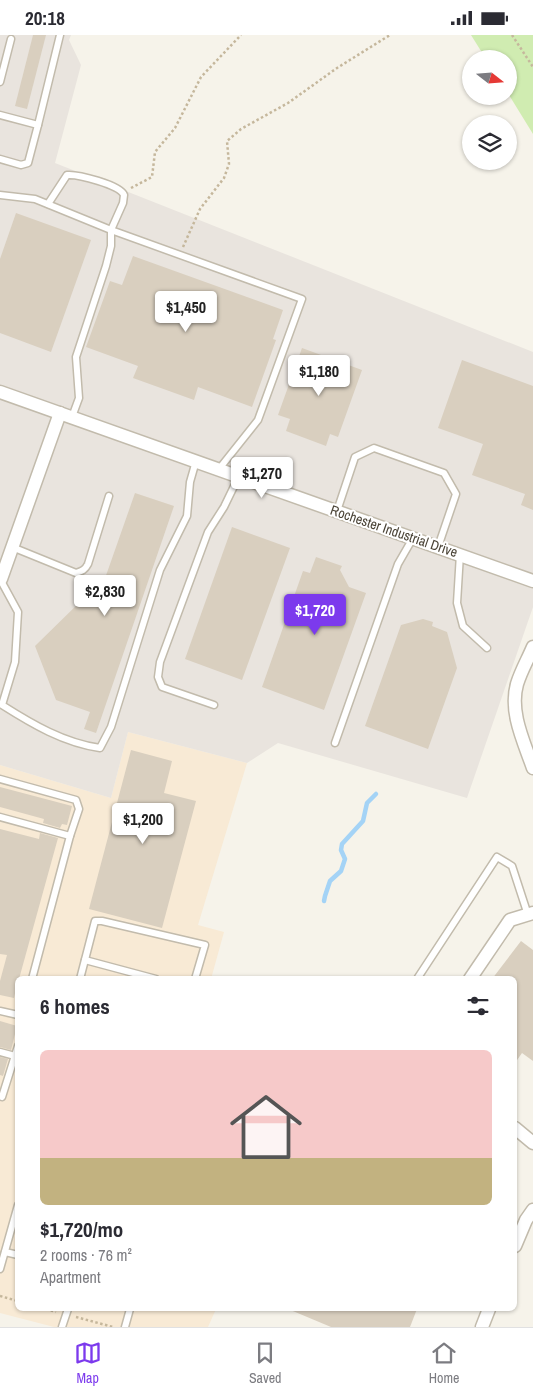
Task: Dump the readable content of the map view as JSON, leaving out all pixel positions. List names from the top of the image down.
{
  "streets": {
    "street": ["Rochester Industrial Drive"]
  },
  "north": "right",
  "page": {
    "status": "20:18",
    "price": [
      "$1,450",
      "$1,180",
      "$1,270",
      "$2,830",
      "$1,720",
      "$1,200"
    ],
    "heading": "6 homes",
    "list": [
      {
        "name": "$1,720/mo",
        "note": "2 rooms · 76 m² · Apartment"
      }
    ],
    "tabs": ["Map", "Saved", "Home"]
  }
}
